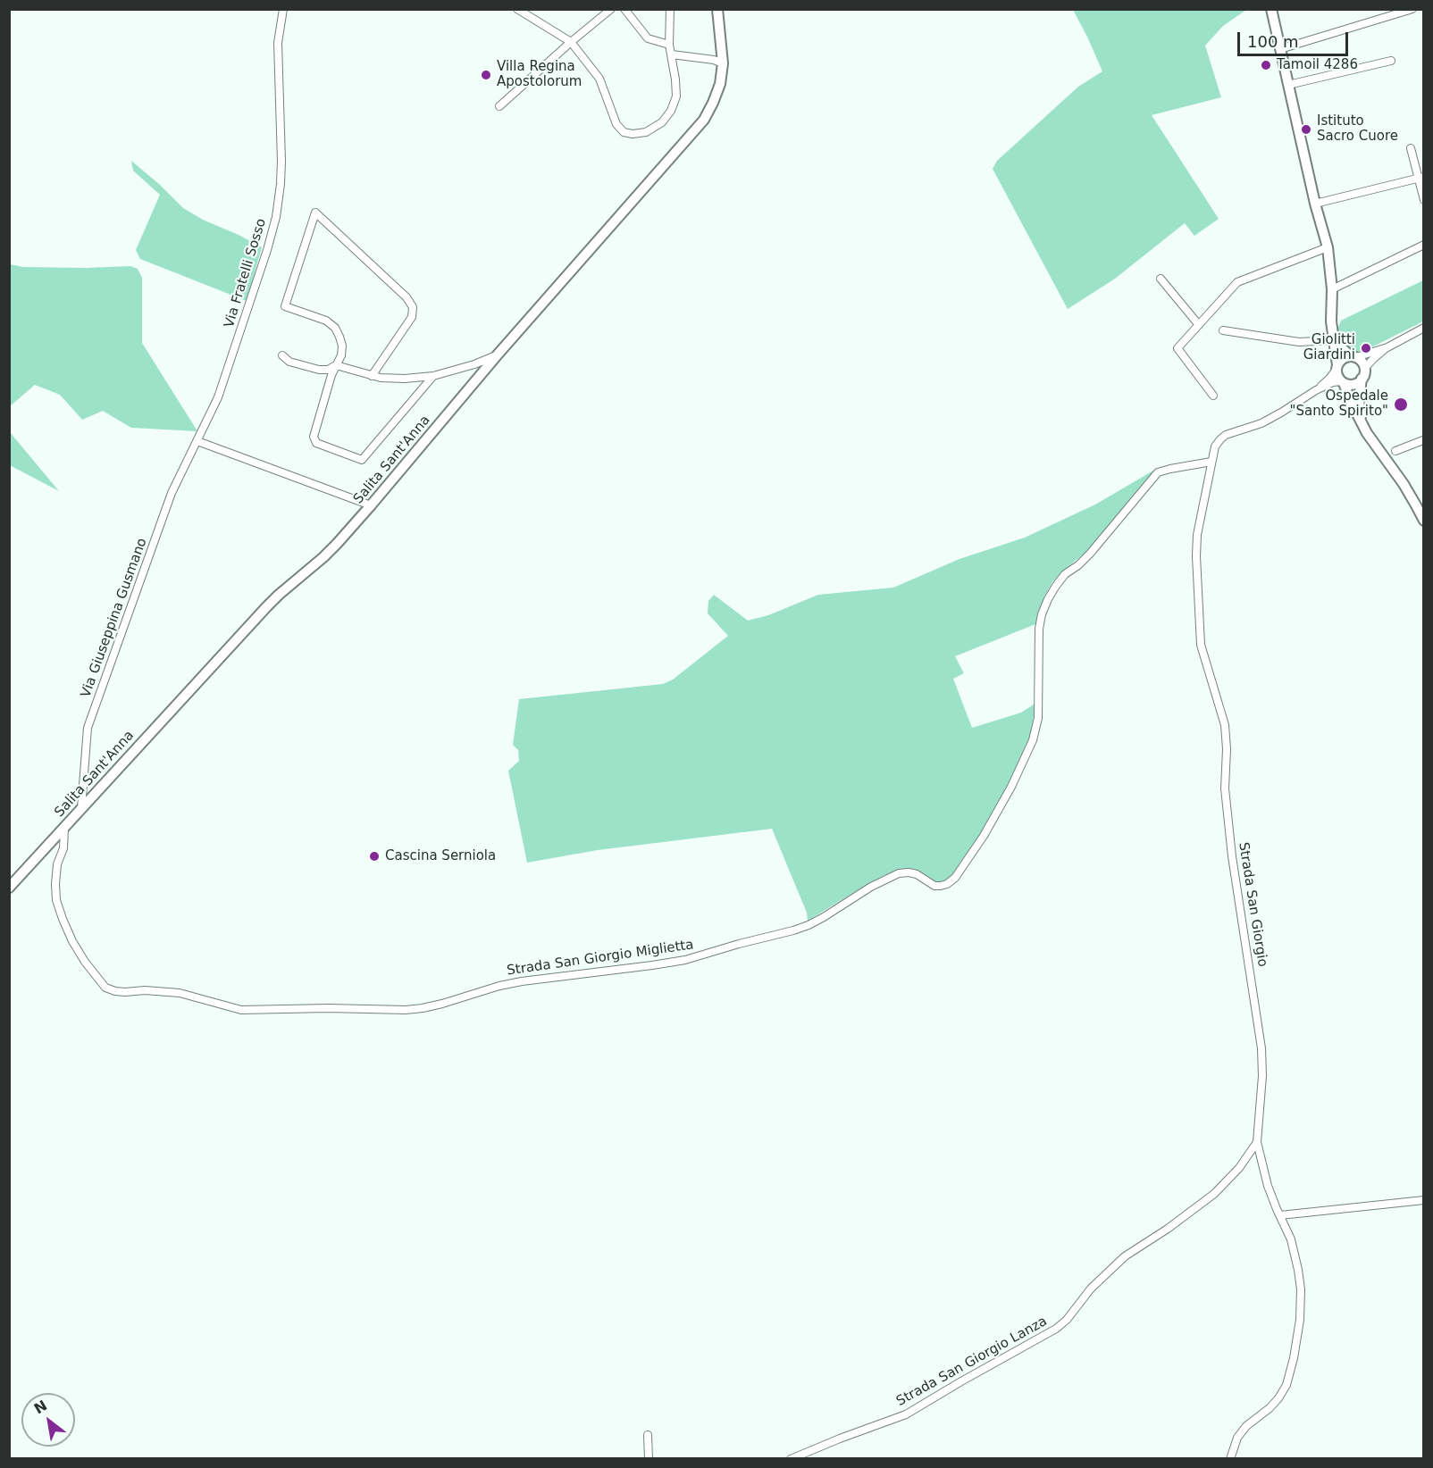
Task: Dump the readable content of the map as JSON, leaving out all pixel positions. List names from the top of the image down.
{
  "streets": {
    "street": [
      "Via Fratelli Sosso",
      "Salita Sant'Anna",
      "Via Giuseppina Gusmano",
      "Strada San Giorgio",
      "Strada San Giorgio Miglietta",
      "Strada San Giorgio Lanza"
    ]
  },
  "crossings": [
    ["Via Fratelli Sosso", "Via Giuseppina Gusmano"],
    ["Salita Sant'Anna", "Via Giuseppina Gusmano"],
    ["Salita Sant'Anna", "Strada San Giorgio Miglietta"],
    ["Strada San Giorgio", "Strada San Giorgio Miglietta"],
    ["Strada San Giorgio", "Strada San Giorgio Lanza"]
  ],
  "places": [
    "Tamoil 4286",
    "Villa Regina Apostolorum",
    "Istituto Sacro Cuore",
    "Giolitti Giardini",
    "Ospedale \"Santo Spirito\"",
    "Cascina Serniola"
  ],
  "scale_bar": "100 m",
  "north": "top left"
}
